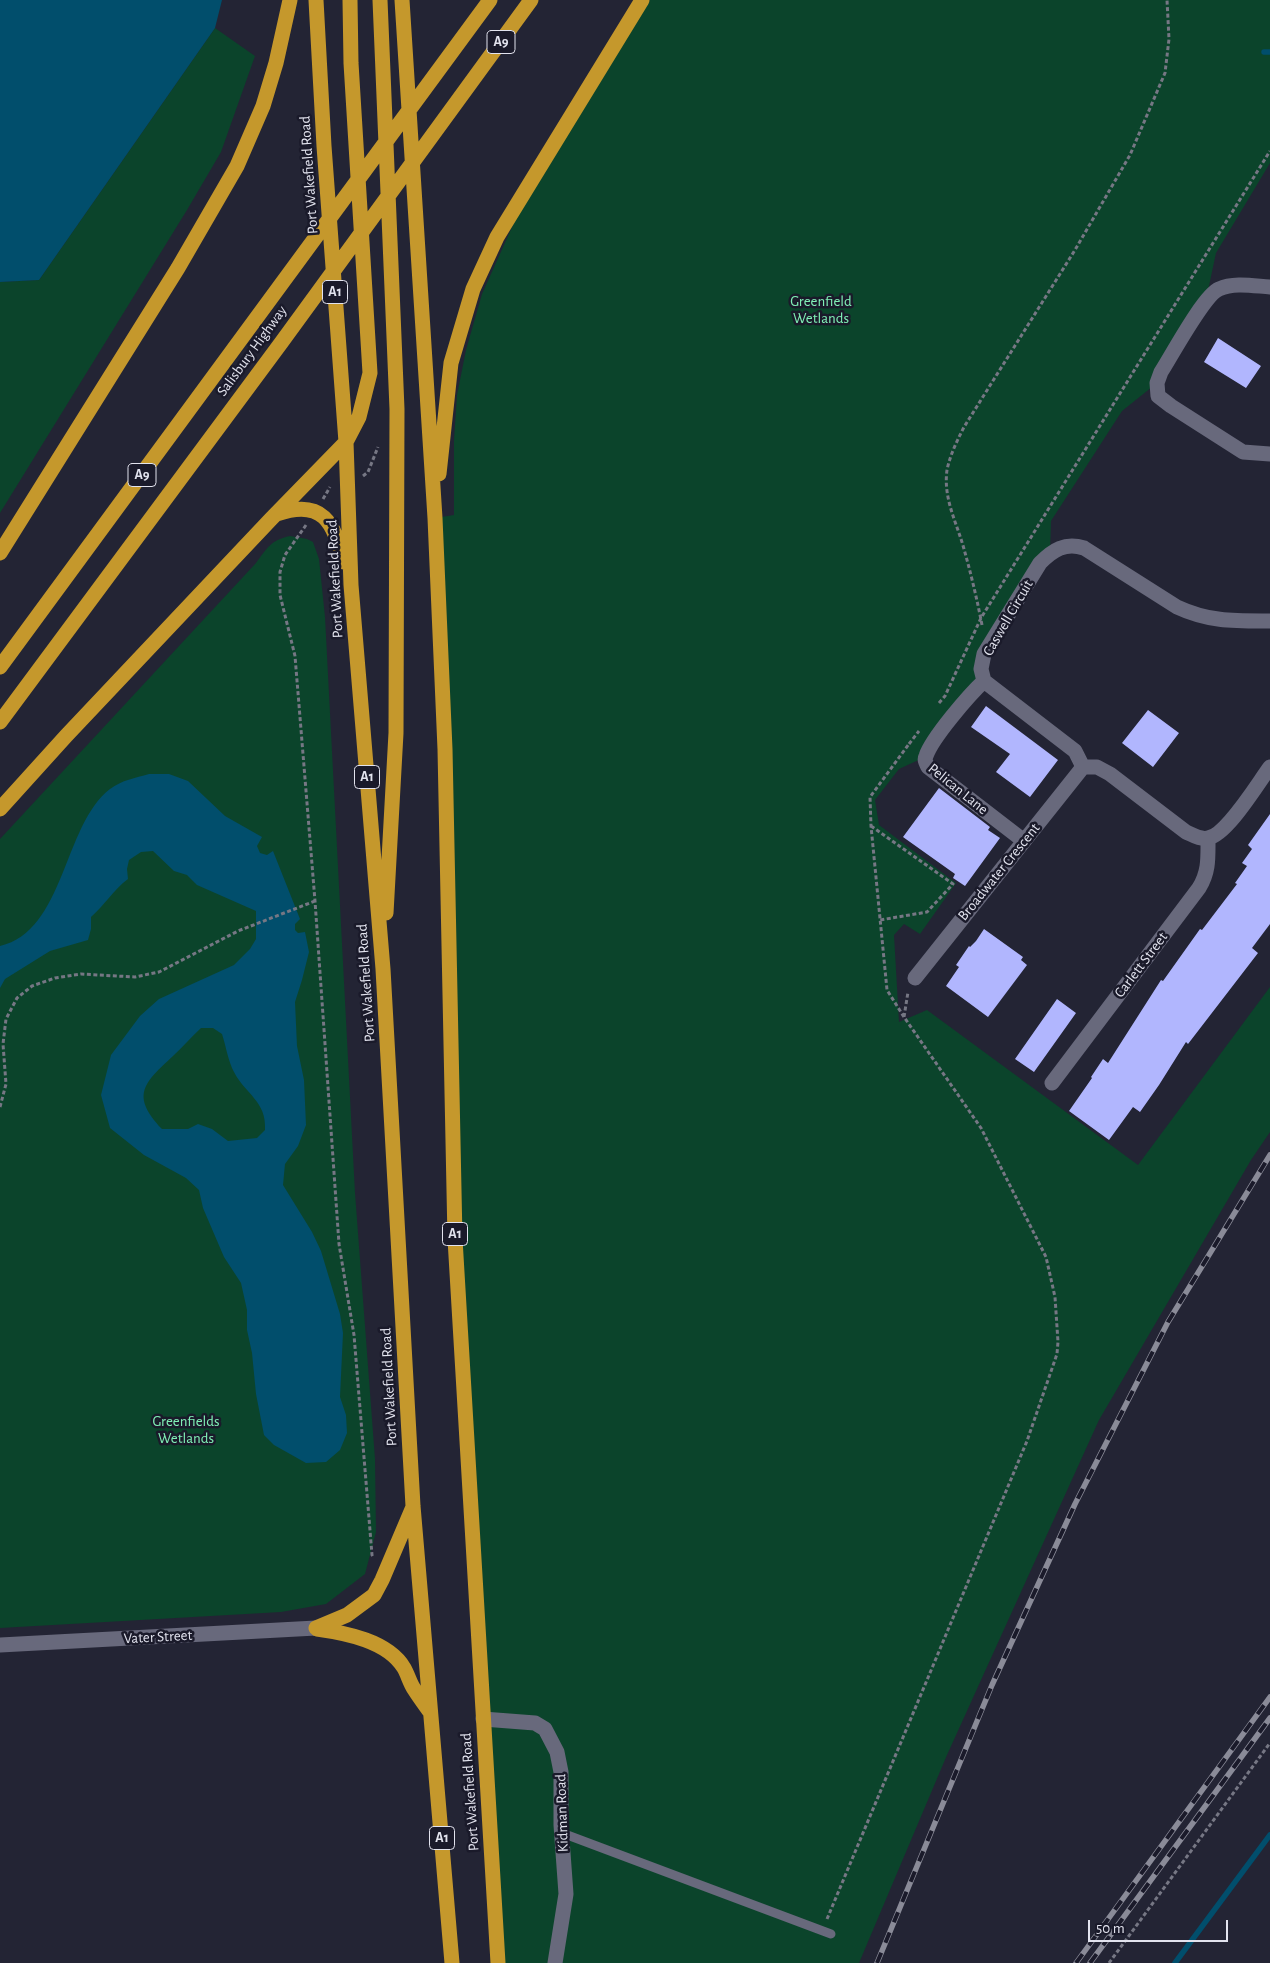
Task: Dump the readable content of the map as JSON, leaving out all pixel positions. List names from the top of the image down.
{
  "streets": {
    "highway": [
      "A9",
      "Port Wakefield Road",
      "A1",
      "Salisbury Highway"
    ],
    "street": [
      "Caswell Circuit",
      "Pelican Lane",
      "Broadwater Crescent",
      "Carlett Street",
      "Vater Street",
      "Kidman Road"
    ]
  },
  "crossings": [
    ["Port Wakefield Road", "Kidman Road"],
    ["Caswell Circuit", "Pelican Lane"],
    ["Pelican Lane", "Broadwater Crescent"]
  ],
  "parks": ["Greenfield Wetlands", "Greenfields Wetlands"],
  "scale_bar": "50 m"
}
